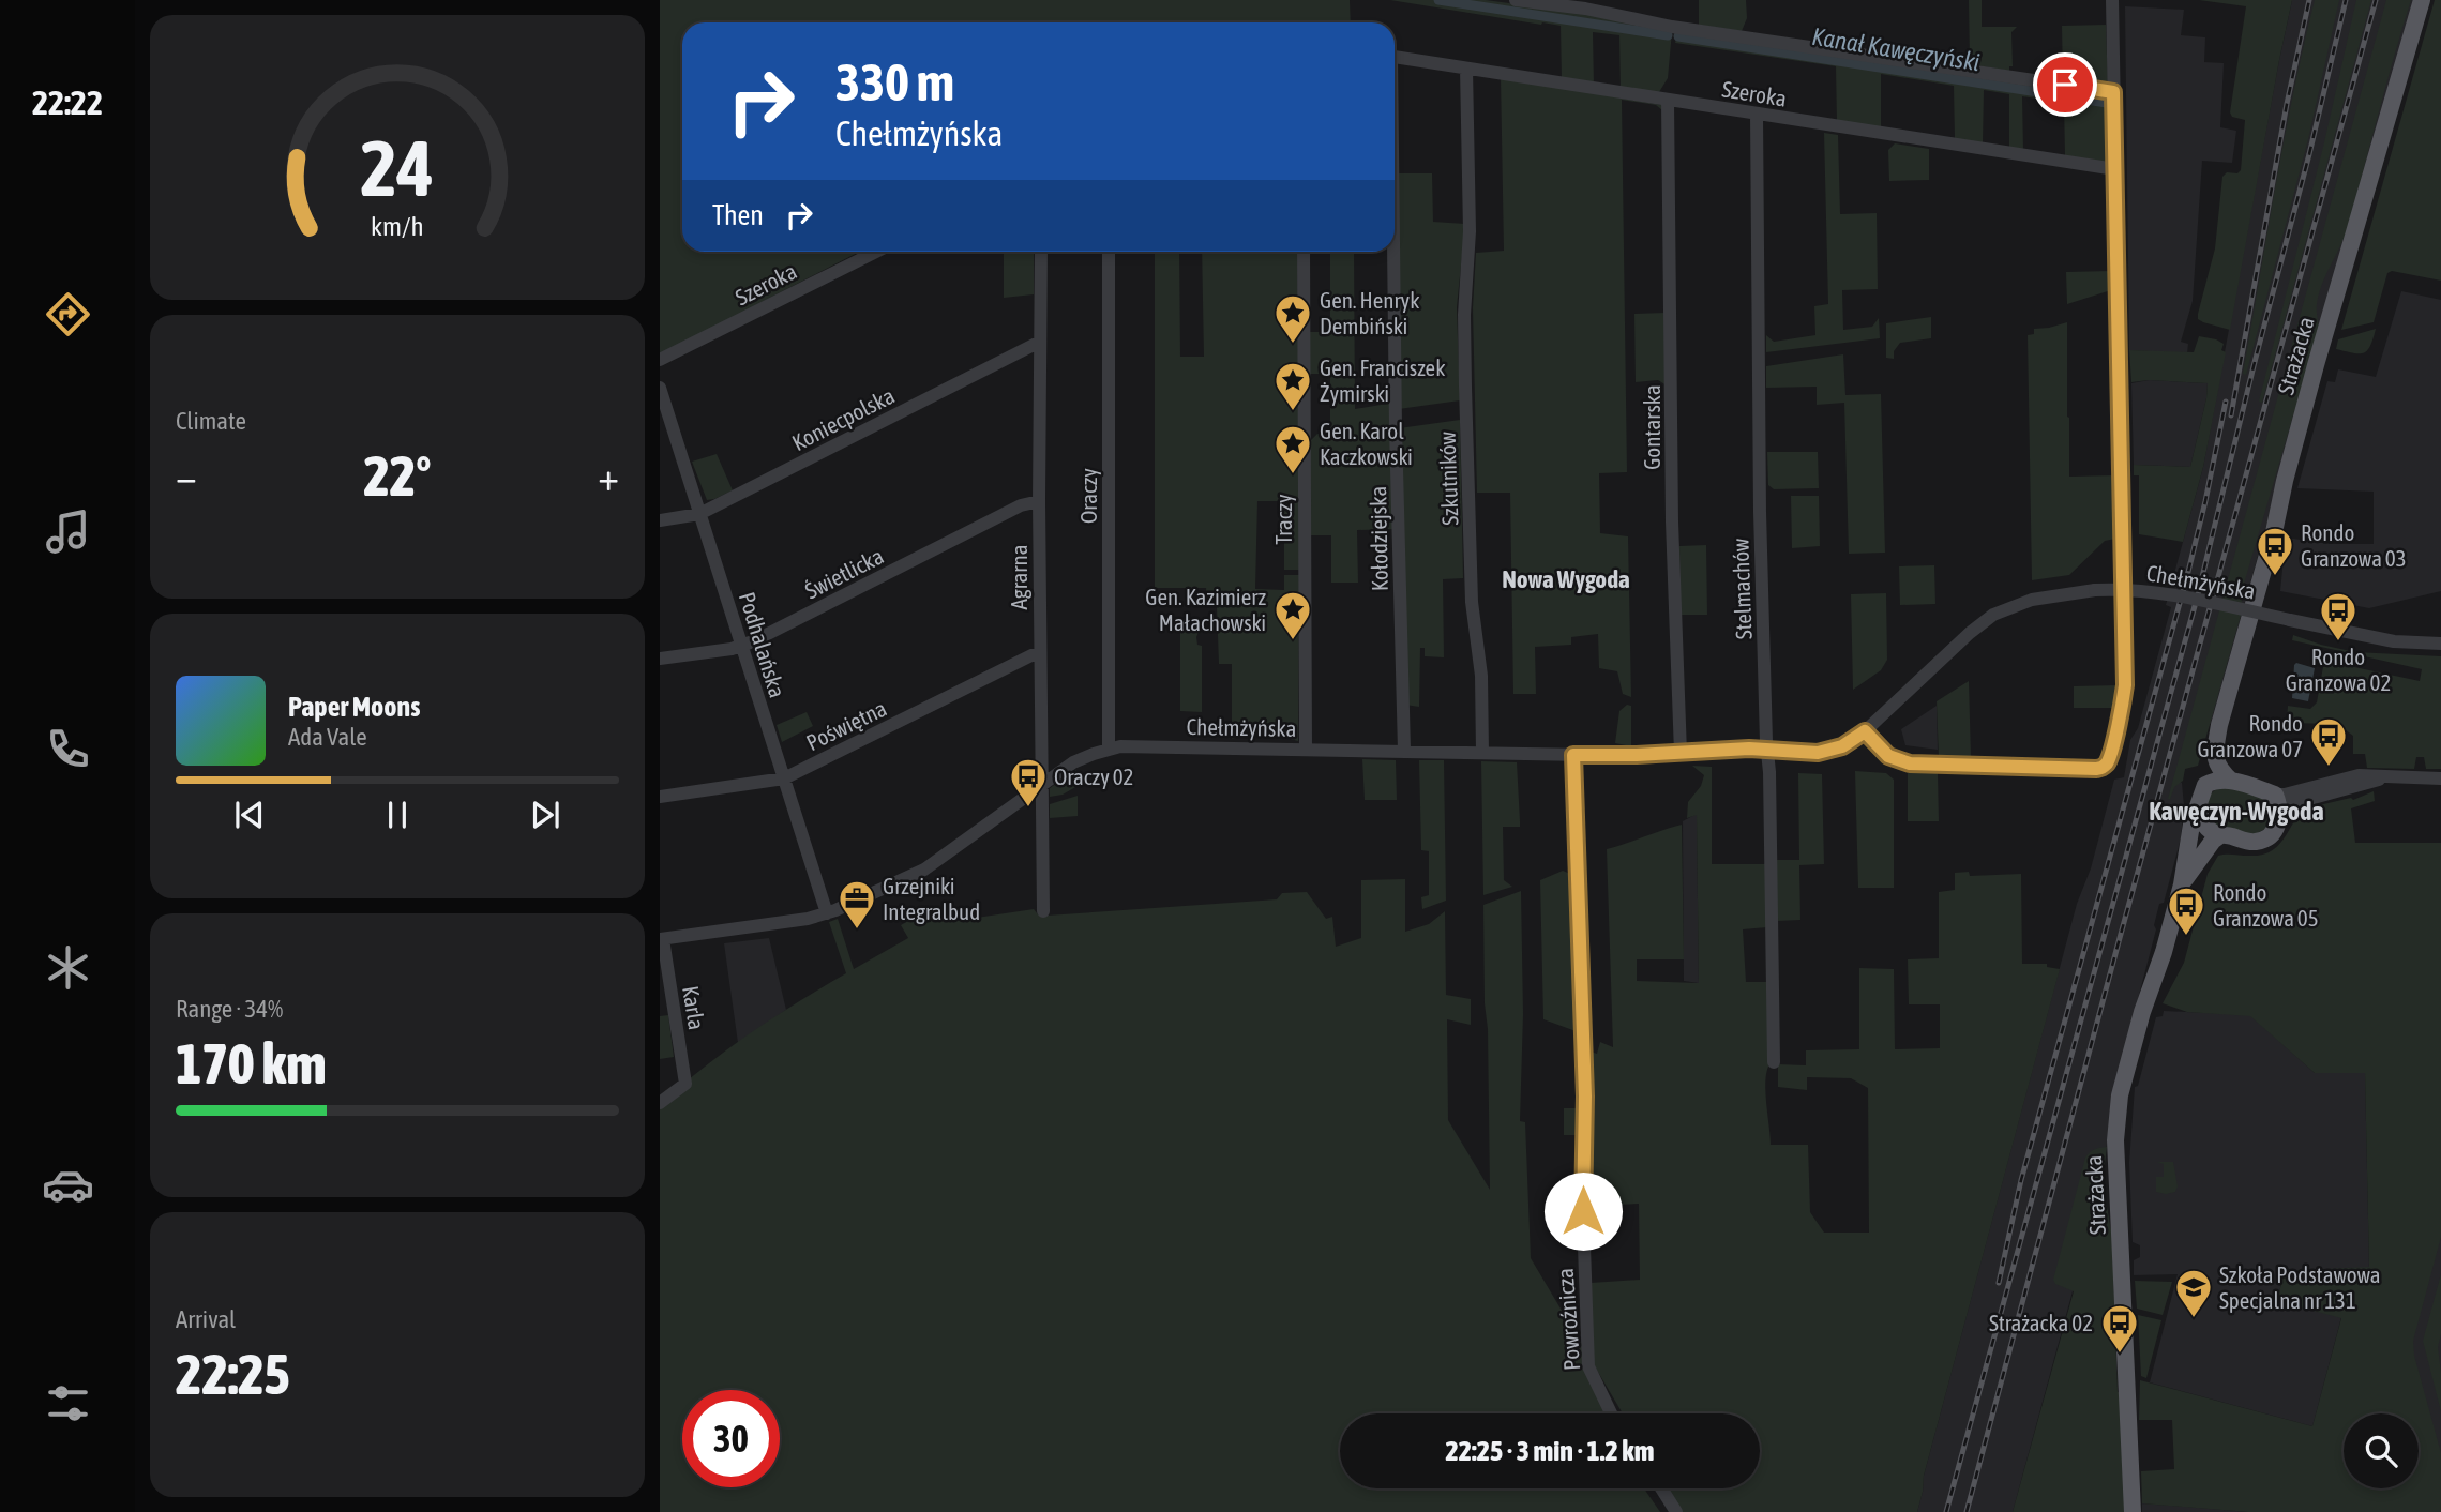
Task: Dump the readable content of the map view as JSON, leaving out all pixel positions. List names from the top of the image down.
{
  "streets": {
    "main road": ["Strażacka"],
    "street": [
      "Szeroka",
      "Koniecpolska",
      "Gontarska",
      "Szkutników",
      "Oraczy",
      "Traczy",
      "Kołodziejska",
      "Świetlicka",
      "Agrarna",
      "Chełmżyńska",
      "Stelmachów",
      "Podhalańska",
      "Poświętna",
      "Karla",
      "Powroźnicza"
    ]
  },
  "crossings": [
    ["Szeroka", "Gontarska"],
    ["Szeroka", "Szkutników"],
    ["Szeroka", "Stelmachów"],
    ["Koniecpolska", "Agrarna"],
    ["Koniecpolska", "Podhalańska"],
    ["Gontarska", "Chełmżyńska"],
    ["Szkutników", "Chełmżyńska"],
    ["Oraczy", "Chełmżyńska"],
    ["Traczy", "Chełmżyńska"],
    ["Kołodziejska", "Chełmżyńska"],
    ["Świetlicka", "Agrarna"],
    ["Świetlicka", "Podhalańska"],
    ["Agrarna", "Chełmżyńska"],
    ["Agrarna", "Poświętna"],
    ["Chełmżyńska", "Stelmachów"],
    ["Chełmżyńska", "Podhalańska"],
    ["Chełmżyńska", "Karla"],
    ["Chełmżyńska", "Powroźnicza"],
    ["Podhalańska", "Poświętna"]
  ],
  "districts": ["Nowa Wygoda", "Kawęczyn-Wygoda"],
  "water": ["Kanał Kawęczyński"],
  "places": {
    "place": [
      "Gen. Henryk Dembiński",
      "Gen. Franciszek Żymirski",
      "Gen. Karol Kaczkowski",
      "Gen. Kazimierz Małachowski"
    ],
    "bus stop": [
      "Rondo Granzowa 03",
      "Rondo Granzowa 02",
      "Rondo Granzowa 07",
      "Oraczy 02",
      "Rondo Granzowa 05",
      "Strażacka 02"
    ],
    "office": ["Grzejniki Integralbud"],
    "school or university": ["Szkoła Podstawowa Specjalna nr 131"]
  },
  "page": {
    "tabs": "22:22",
    "turn": ["330 m", "Chełmżyńska"],
    "then": "Then",
    "tile": [
      "Climate",
      ["Range · 34%", "170 km"],
      ["Arrival", "22:25"]
    ],
    "heat": ["−", "22°", "+"],
    "song": ["Paper Moons", "Ada Vale"],
    "limit": "30",
    "trip": "22:25 · 3 min · 1.2 km",
    "gauge": ["24", "km/h"]
  }
}
